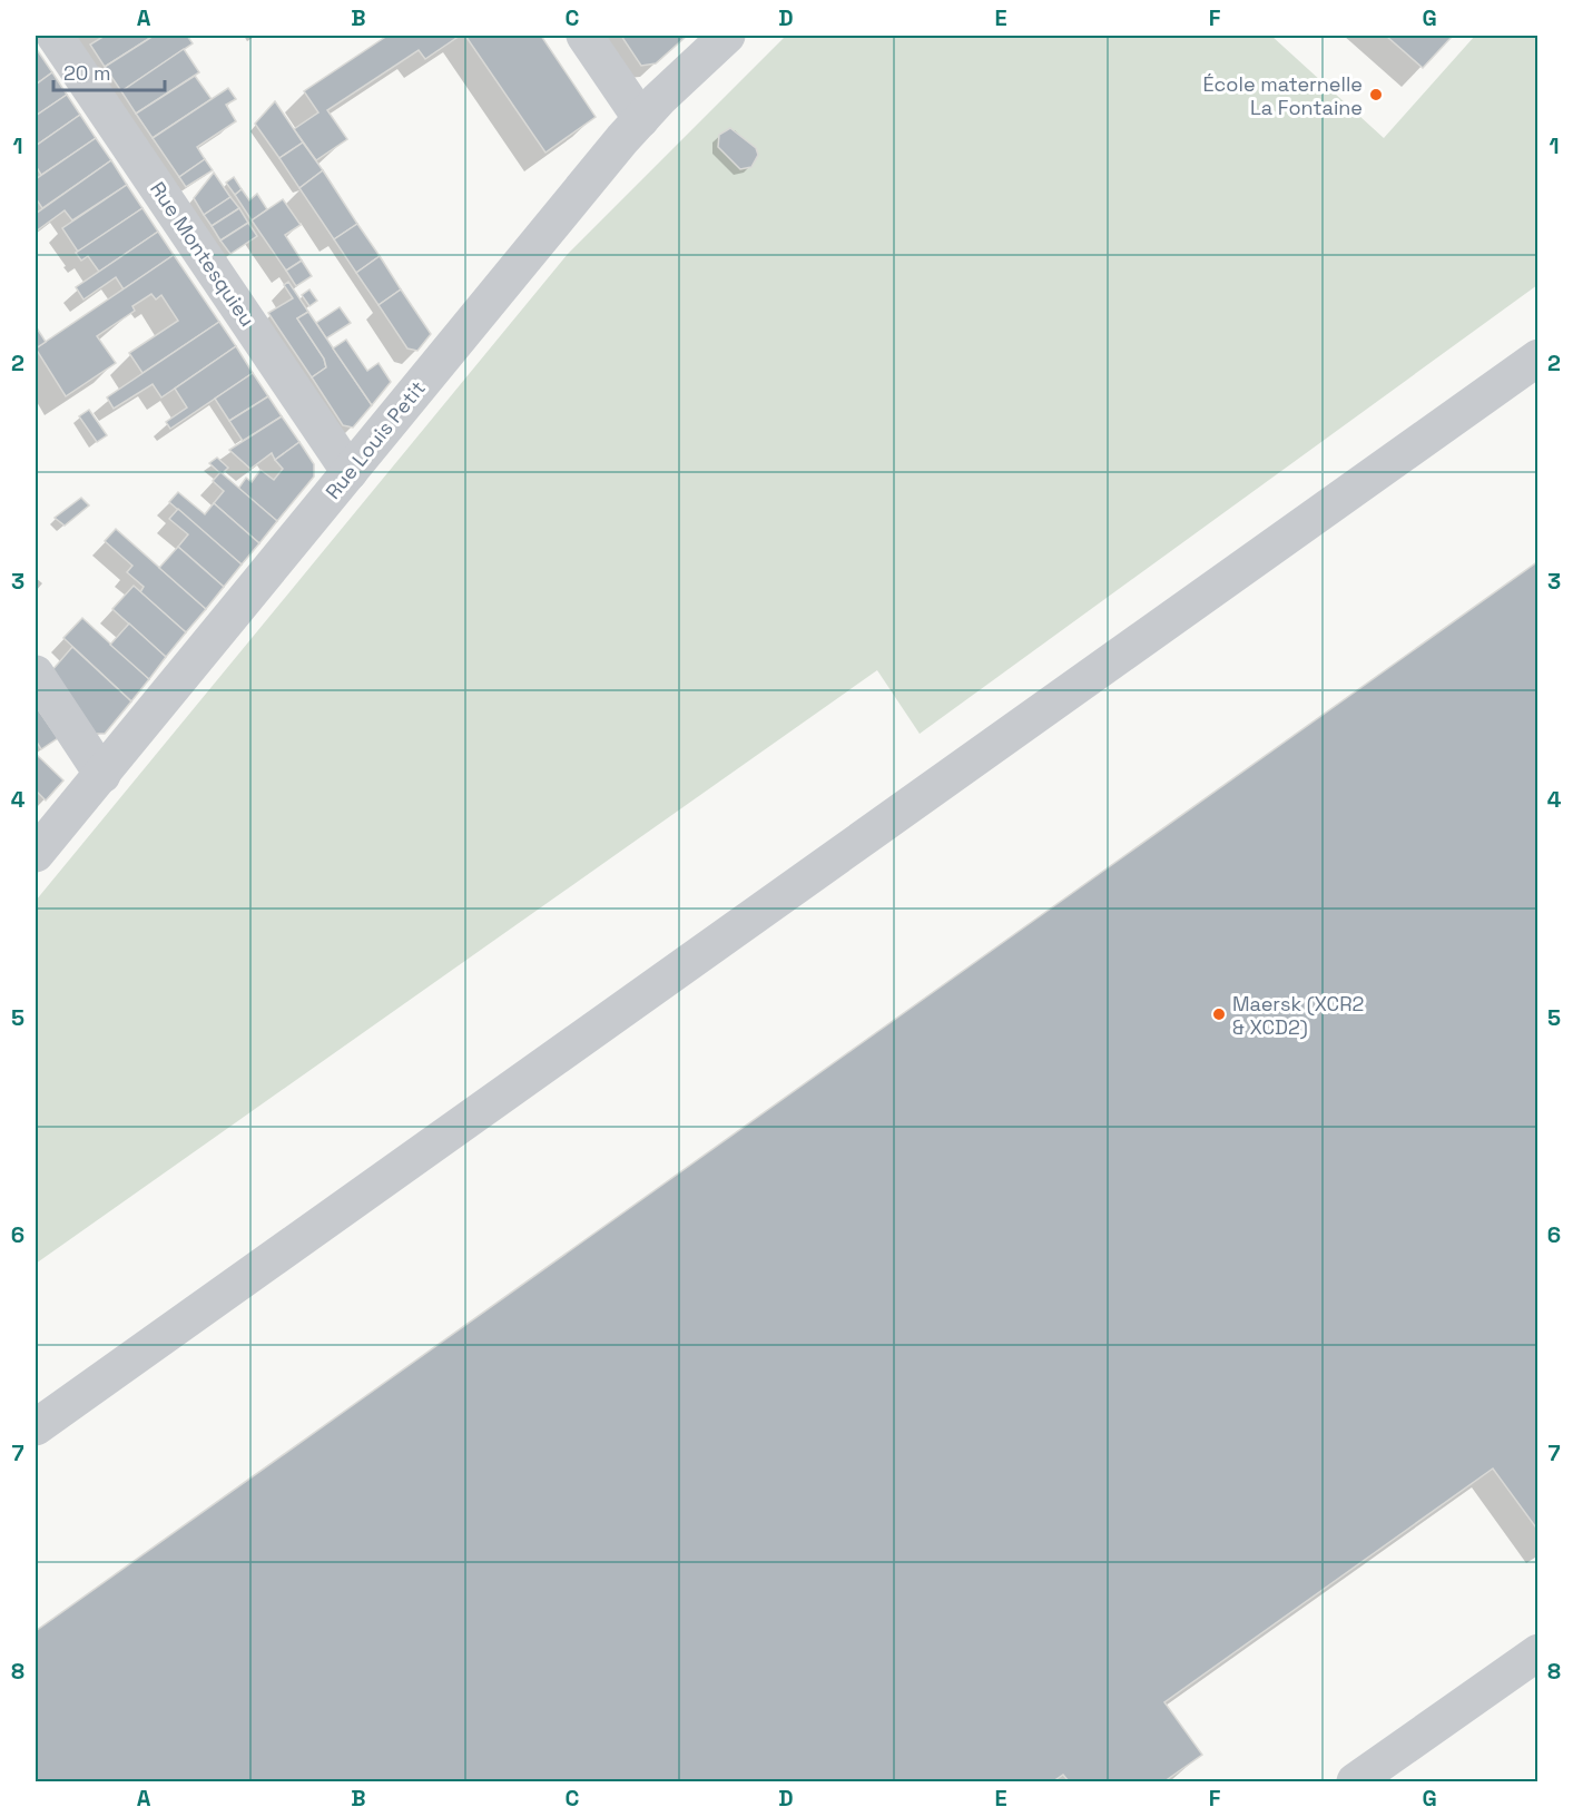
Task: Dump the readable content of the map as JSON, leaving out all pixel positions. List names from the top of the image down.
{
  "streets": {
    "street": ["Rue Montesquieu", "Rue Louis Petit"]
  },
  "crossings": [
    ["Rue Montesquieu", "Rue Louis Petit"]
  ],
  "places": ["École maternelle La Fontaine", "Maersk (XCR2 & XCD2)"],
  "scale_bar": "20 m",
  "grid": {
    "columns": [
      "A",
      "B",
      "C",
      "D",
      "E",
      "F",
      "G"
    ],
    "rows": [
      "1",
      "2",
      "3",
      "4",
      "5",
      "6",
      "7",
      "8"
    ]
  }
}
